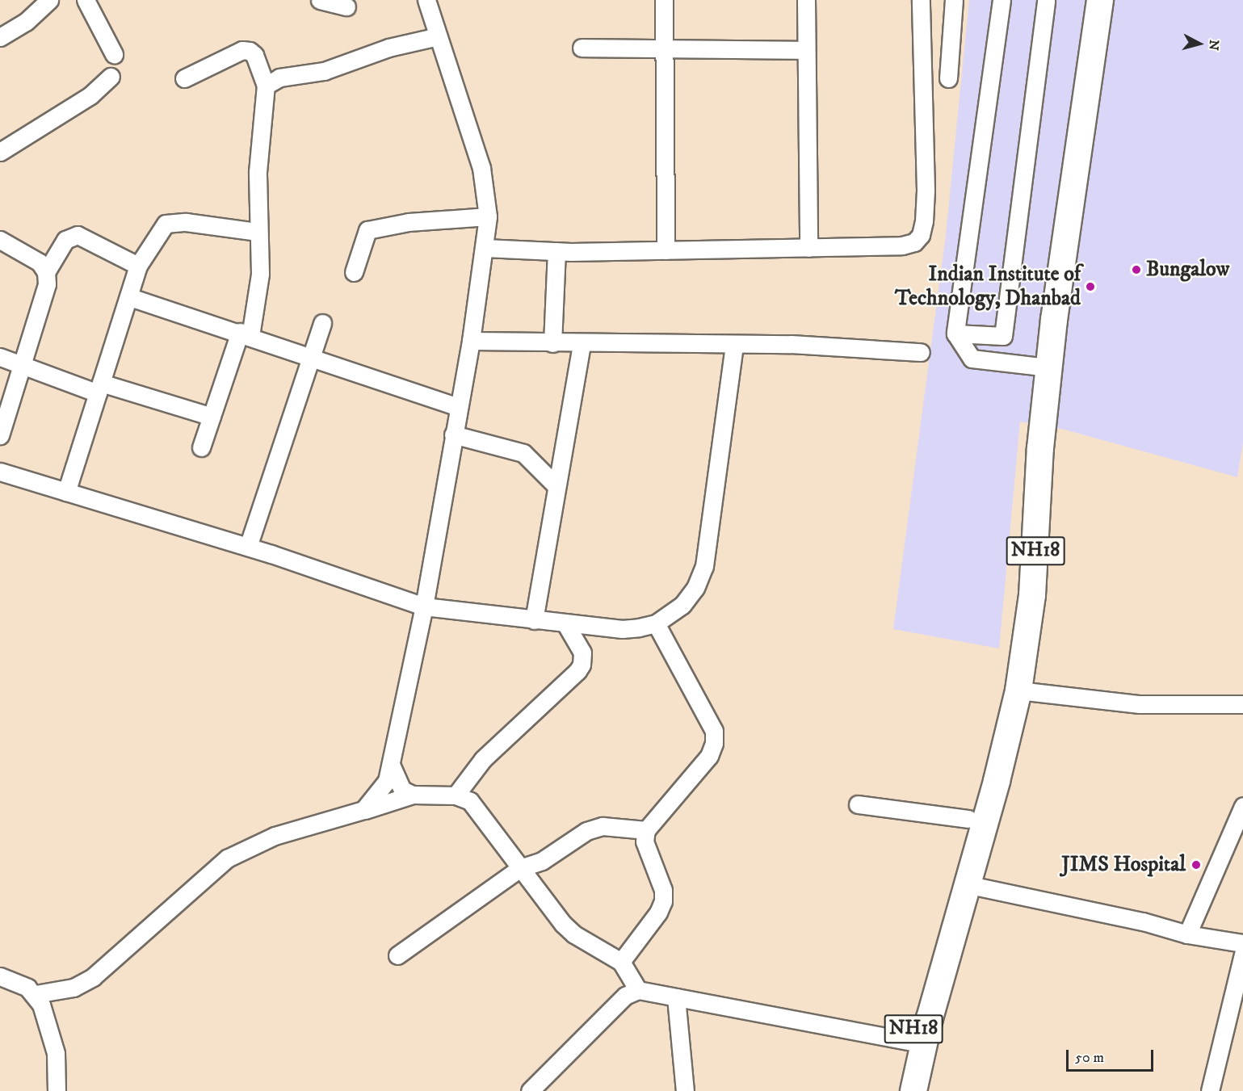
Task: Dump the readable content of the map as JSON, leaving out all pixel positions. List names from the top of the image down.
{
  "streets": {
    "highway": ["NH18"]
  },
  "places": ["Bungalow", "Indian Institute of Technology, Dhanbad", "JIMS Hospital"],
  "scale_bar": "50 m",
  "north": "right"
}
